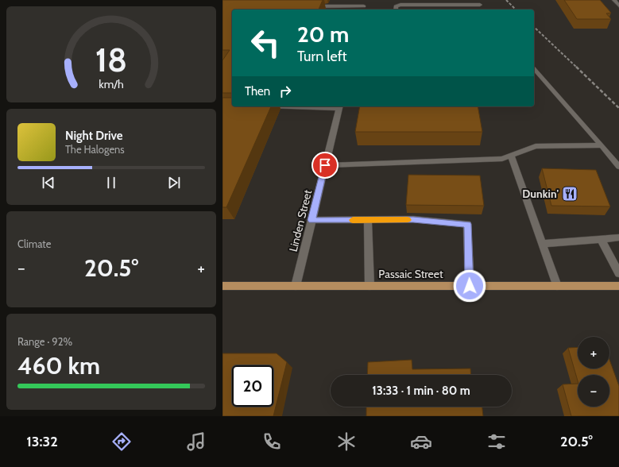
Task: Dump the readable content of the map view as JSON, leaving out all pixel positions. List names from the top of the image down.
{
  "streets": {
    "main road": ["Passaic Street"],
    "street": ["Linden Street"]
  },
  "crossings": [
    ["Linden Street", "Passaic Street"]
  ],
  "places": {
    "restaurant": ["Dunkin'"]
  },
  "page": {
    "turn": ["20 m", "Turn left"],
    "then": "Then",
    "song": ["Night Drive", "The Halogens"],
    "tile": [
      "Climate",
      ["Range · 92%", "460 km"]
    ],
    "heat": ["−", "20.5°", "+"],
    "map_buttons": ["+", "−"],
    "limit": "20",
    "trip": "13:33 · 1 min · 80 m",
    "tabs": ["13:32", "20.5°"],
    "gauge": ["18", "km/h"]
  }
}
